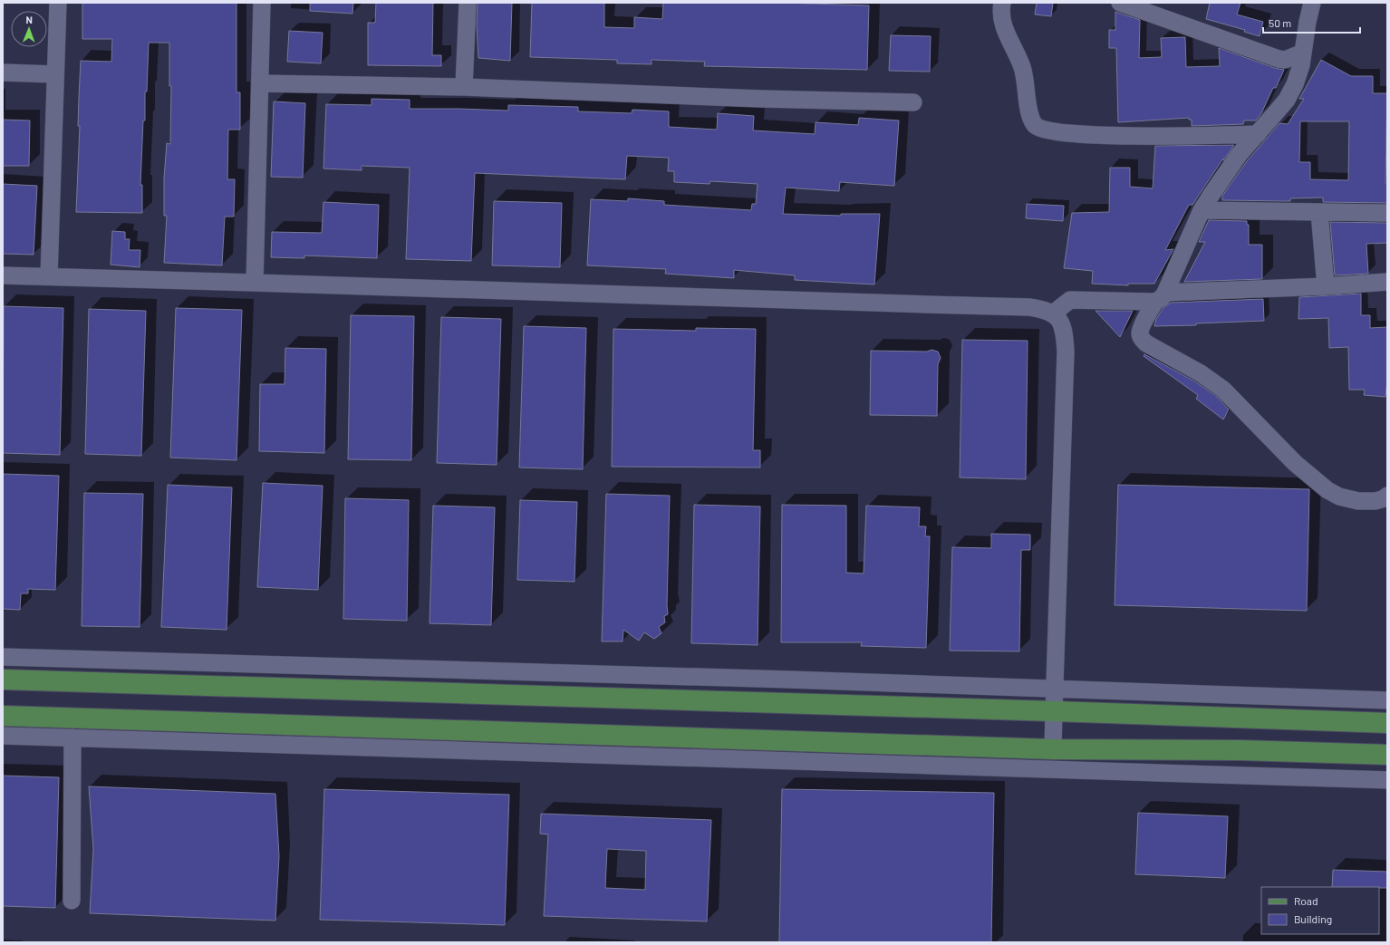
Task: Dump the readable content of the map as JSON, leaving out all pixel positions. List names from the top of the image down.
{
  "legend": ["Road", "Building"],
  "scale_bar": "50 m",
  "north": "top"
}
